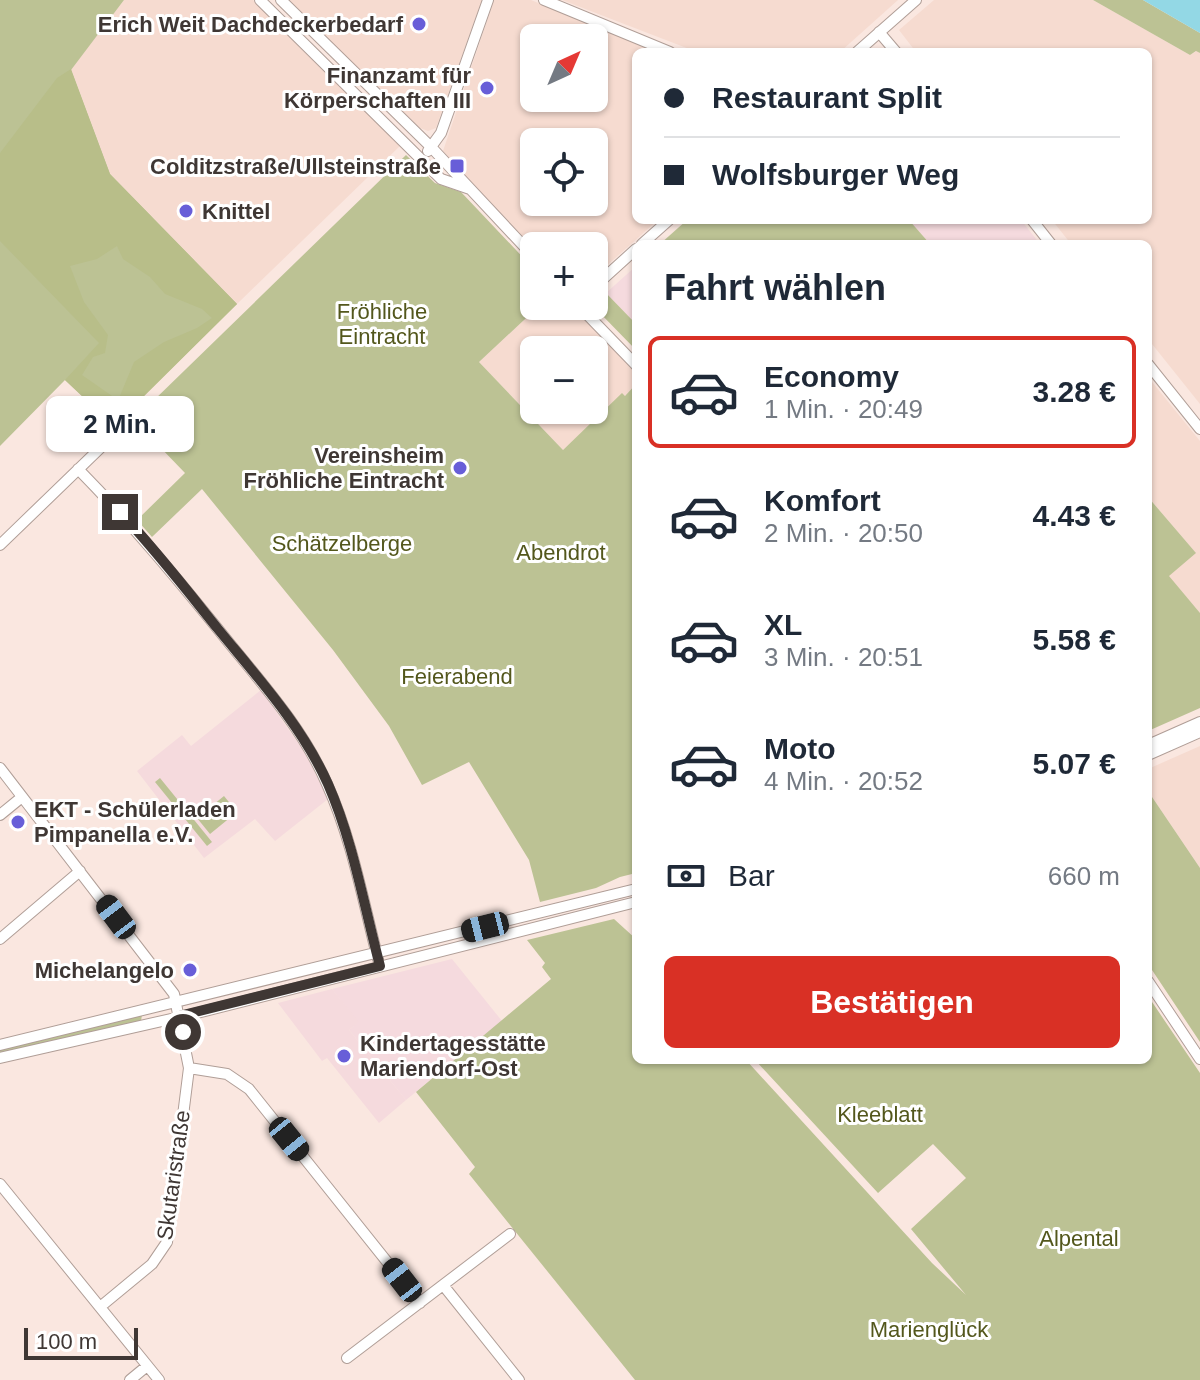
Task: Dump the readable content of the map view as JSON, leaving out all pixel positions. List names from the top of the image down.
{
  "streets": {
    "street": ["Skutaristraße"]
  },
  "parks": [
    "Fröhliche Eintracht",
    "Schätzelberge",
    "Abendrot",
    "Feierabend",
    "Kleeblatt",
    "Alpental",
    "Marienglück"
  ],
  "places": {
    "other": [
      "Erich Weit Dachdeckerbedarf",
      "Finanzamt für Körperschaften III",
      "Knittel",
      "Vereinsheim Fröhliche Eintracht",
      "EKT - Schülerladen Pimpanella e.V.",
      "Michelangelo",
      "Kindertagesstätte Mariendorf-Ost"
    ],
    "transit": ["Colditzstraße/Ullsteinstraße"]
  },
  "scale_bar": "100 m",
  "north": "top right",
  "page": {
    "map_buttons": ["+", "−"],
    "banner": ["Restaurant Split", "Wolfsburger Weg"],
    "heading": "Fahrt wählen",
    "list": [
      {
        "name": "Economy",
        "note": "1 Min. · 20:49",
        "value": "3.28 €"
      },
      {
        "name": "Komfort",
        "note": "2 Min. · 20:50",
        "value": "4.43 €"
      },
      {
        "name": "XL",
        "note": "3 Min. · 20:51",
        "value": "5.58 €"
      },
      {
        "name": "Moto",
        "note": "4 Min. · 20:52",
        "value": "5.07 €"
      }
    ],
    "bubble": "2 Min.",
    "pay": ["Bar", "660 m"],
    "buttons": "Bestätigen",
    "scale": "100 m"
  }
}
